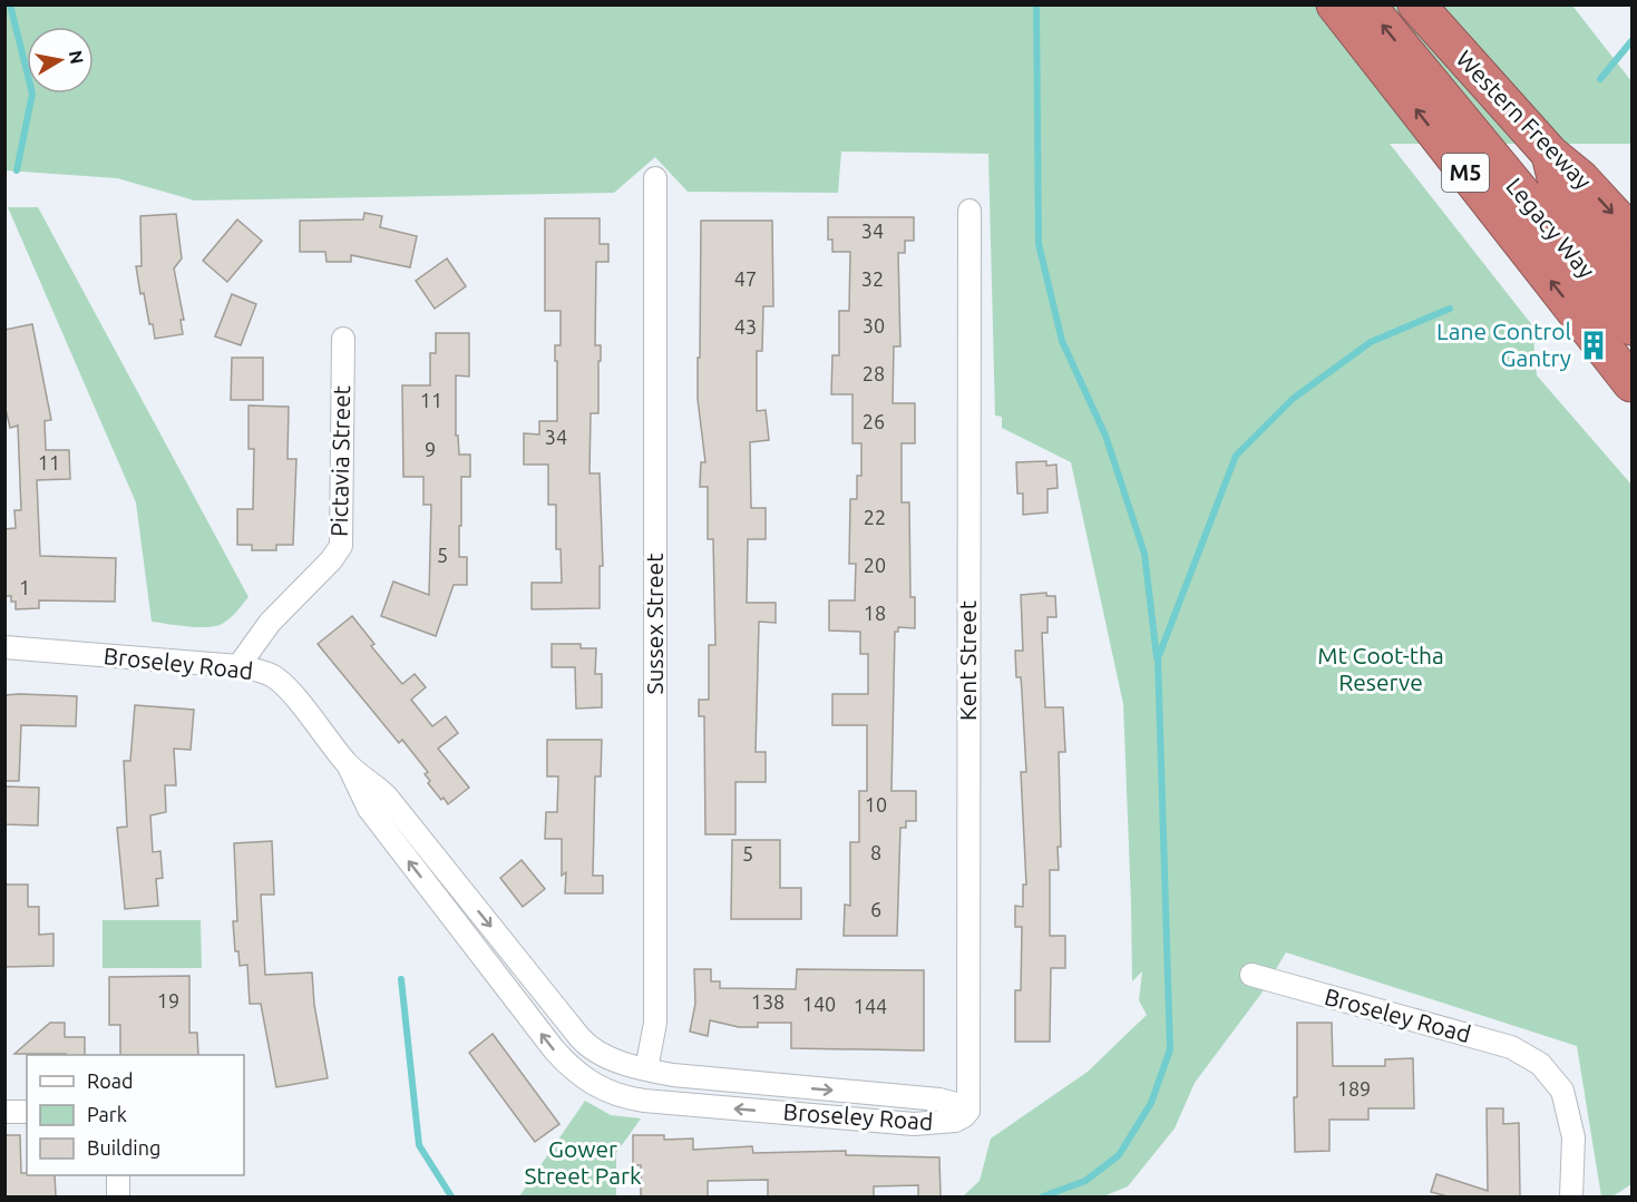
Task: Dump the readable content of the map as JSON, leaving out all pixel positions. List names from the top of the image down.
{
  "streets": {
    "highway": ["Western Freeway", "M5", "Legacy Way"],
    "street": [
      "Pictavia Street",
      "Sussex Street",
      "Kent Street",
      "Broseley Road"
    ]
  },
  "crossings": [
    ["Western Freeway", "Legacy Way"],
    ["Pictavia Street", "Broseley Road"],
    ["Sussex Street", "Broseley Road"],
    ["Kent Street", "Broseley Road"]
  ],
  "parks": ["Mt Coot-tha Reserve", "Gower Street Park"],
  "places": {
    "building": ["Lane Control Gantry"]
  },
  "house_numbers": [
    "34",
    "47",
    "32",
    "30",
    "43",
    "28",
    "11",
    "26",
    "34",
    "9",
    "11",
    "22",
    "5",
    "20",
    "1",
    "18",
    "10",
    "8",
    "5",
    "6",
    "19",
    "138",
    "140",
    "144",
    "189"
  ],
  "legend": ["Road", "Park", "Building"],
  "north": "right"
}
